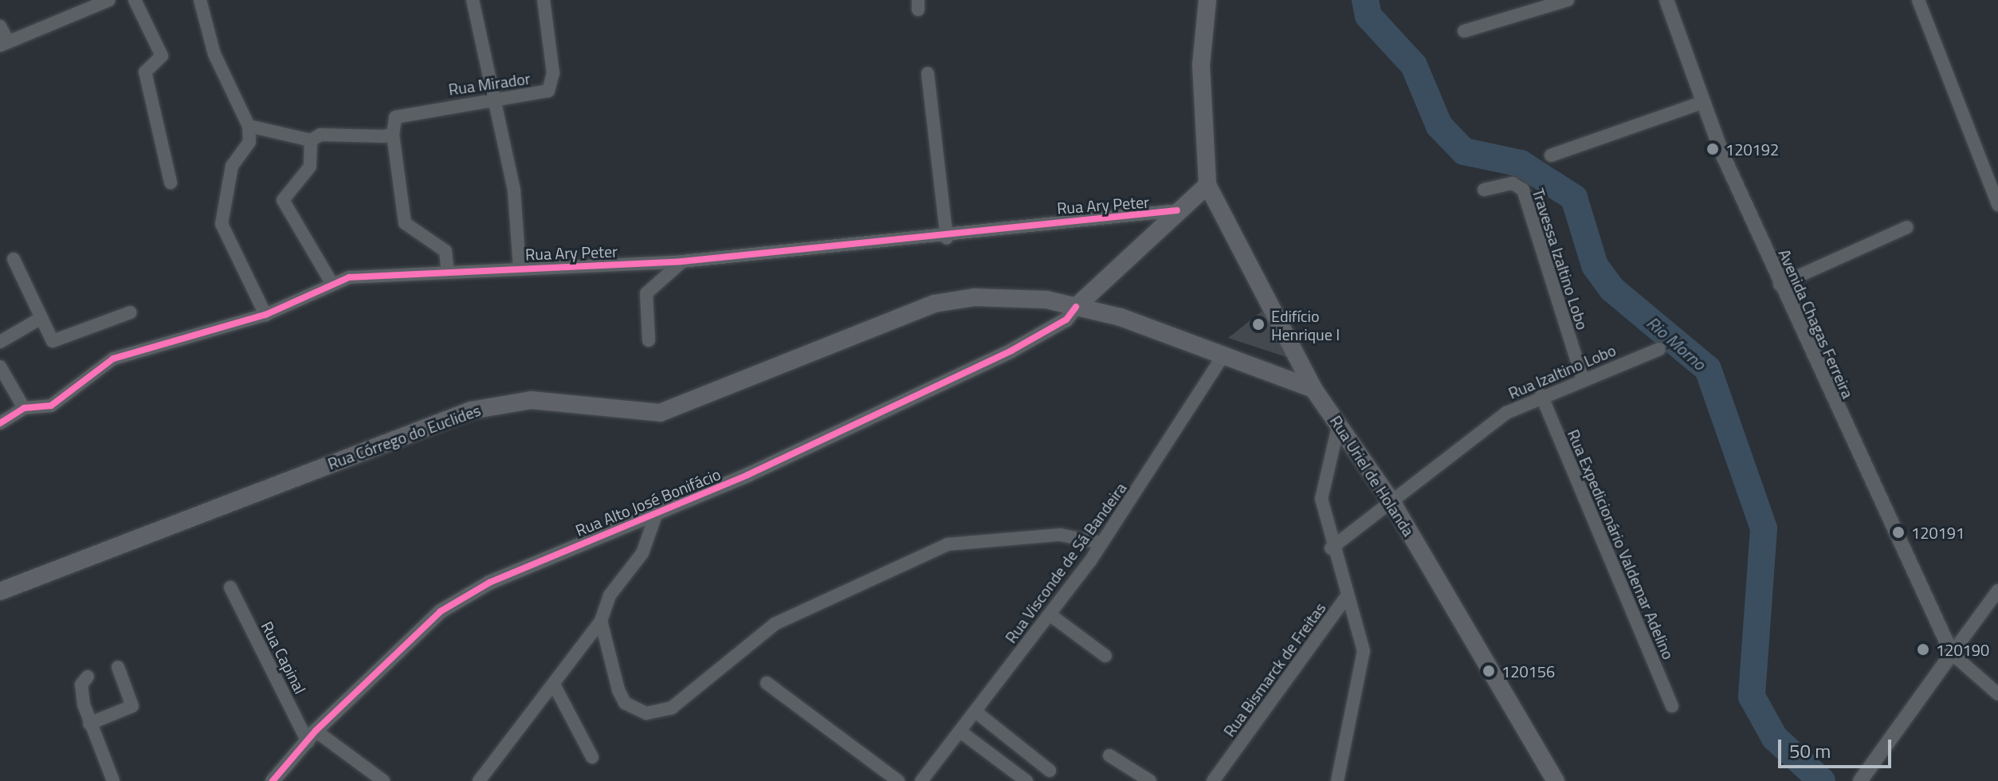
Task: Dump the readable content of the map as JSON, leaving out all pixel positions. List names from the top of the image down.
{
  "streets": {
    "main road": ["Rua Córrego do Euclides", "Rua Uriel de Holanda", "Rua Alto José Bonifácio"],
    "street": [
      "Rua Mirador",
      "Rua Ary Peter",
      "Travessa Izaltino Lobo",
      "Avenida Chagas Ferreira",
      "Rua Izaltino Lobo",
      "Rua Expedicionário Valdemar Adelino",
      "Rua Visconde de Sá Bandeira",
      "Rua Capinal",
      "Rua Bismarck de Freitas"
    ]
  },
  "crossings": [
    ["Rua Ary Peter", "Rua Alto José Bonifácio"],
    ["Travessa Izaltino Lobo", "Rua Izaltino Lobo"],
    ["Rua Izaltino Lobo", "Rua Uriel de Holanda"],
    ["Rua Izaltino Lobo", "Rua Expedicionário Valdemar Adelino"],
    ["Rua Izaltino Lobo", "Rua Bismarck de Freitas"],
    ["Rua Córrego do Euclides", "Rua Alto José Bonifácio"],
    ["Rua Uriel de Holanda", "Rua Alto José Bonifácio"],
    ["Rua Uriel de Holanda", "Rua Bismarck de Freitas"],
    ["Rua Alto José Bonifácio", "Rua Capinal"]
  ],
  "water": ["Rio Morno"],
  "places": [
    "120192",
    "Edifício Henrique I",
    "120191",
    "120190",
    "120156"
  ],
  "scale_bar": "50 m"
}
